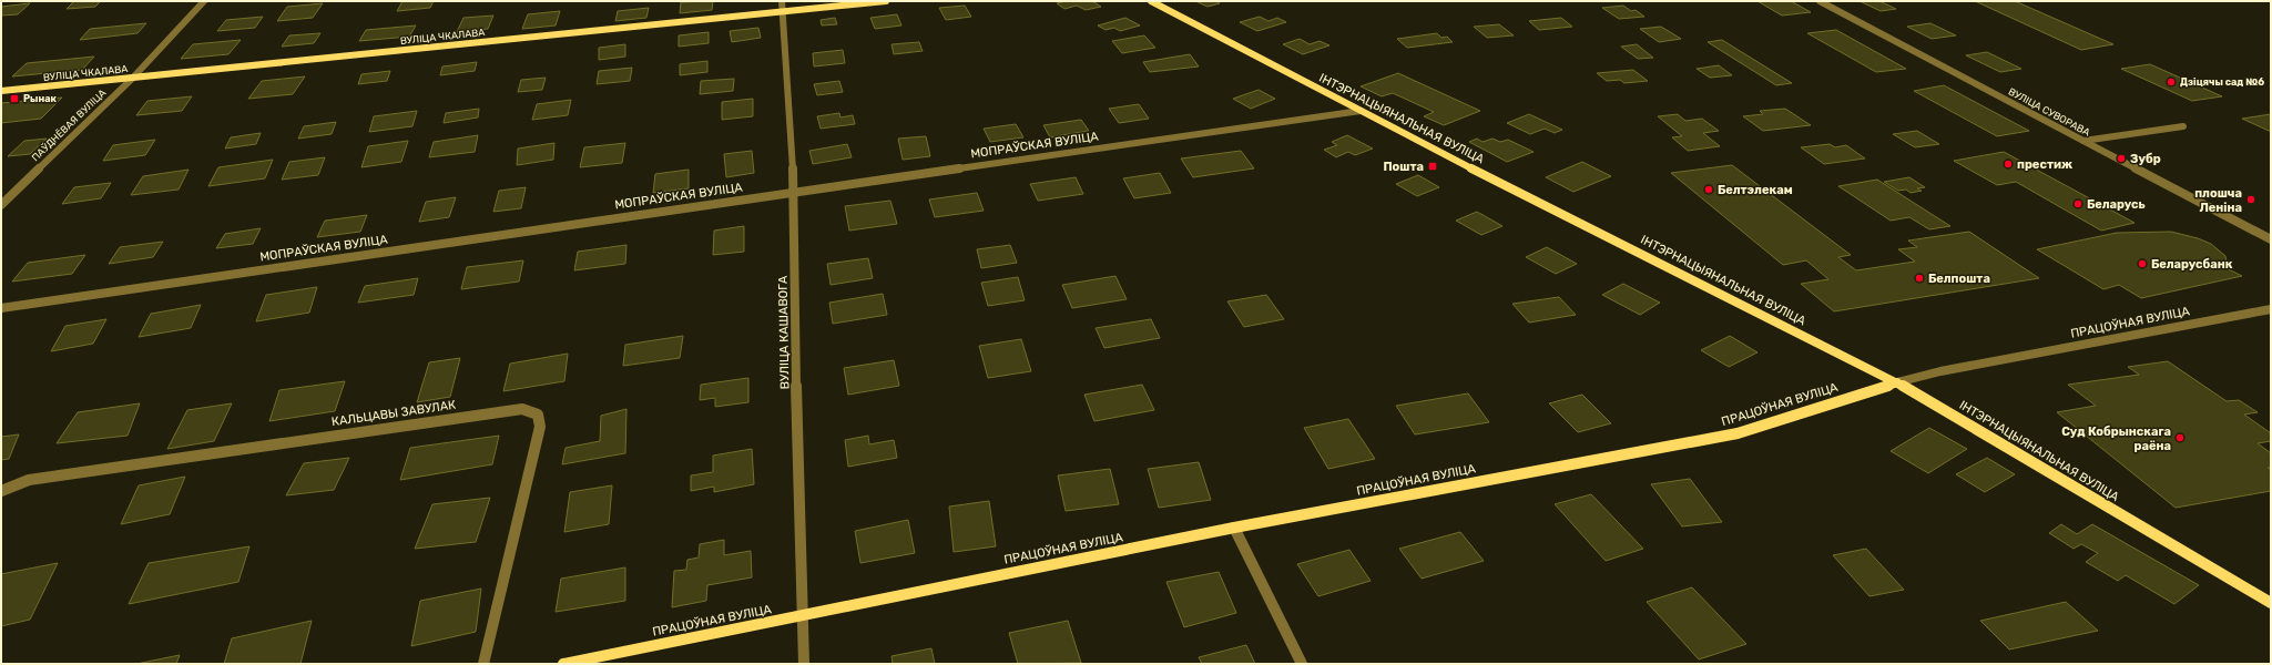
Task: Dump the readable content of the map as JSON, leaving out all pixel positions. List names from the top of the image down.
{
  "streets": {
    "main road": ["ВУЛІЦА ЧКАЛАВА", "ІНТЭРНАЦЫЯНАЛЬНАЯ ВУЛІЦА", "ПРАЦОЎНАЯ ВУЛІЦА"],
    "street": [
      "ВУЛІЦА СУВОРАВА",
      "ПАЎДНЁВАЯ ВУЛІЦА",
      "МОПРАЎСКАЯ ВУЛІЦА",
      "ВУЛІЦА КАШАВОГА",
      "КАЛЬЦАВЫ ЗАВУЛАК"
    ]
  },
  "crossings": [
    ["ВУЛІЦА ЧКАЛАВА", "ПАЎДНЁВАЯ ВУЛІЦА"],
    ["ВУЛІЦА ЧКАЛАВА", "ВУЛІЦА КАШАВОГА"],
    ["ІНТЭРНАЦЫЯНАЛЬНАЯ ВУЛІЦА", "МОПРАЎСКАЯ ВУЛІЦА"],
    ["ІНТЭРНАЦЫЯНАЛЬНАЯ ВУЛІЦА", "ПРАЦОЎНАЯ ВУЛІЦА"],
    ["МОПРАЎСКАЯ ВУЛІЦА", "ВУЛІЦА КАШАВОГА"],
    ["ПРАЦОЎНАЯ ВУЛІЦА", "ВУЛІЦА КАШАВОГА"]
  ],
  "places": {
    "other": [
      "Дзіцячы сад №6",
      "Зубр",
      "престиж",
      "Белтэлекам",
      "плошча Леніна",
      "Беларусь",
      "Беларусбанк",
      "Белпошта",
      "Суд Кобрынскага раёна"
    ],
    "transit": ["Рынак", "Пошта"]
  }
}
